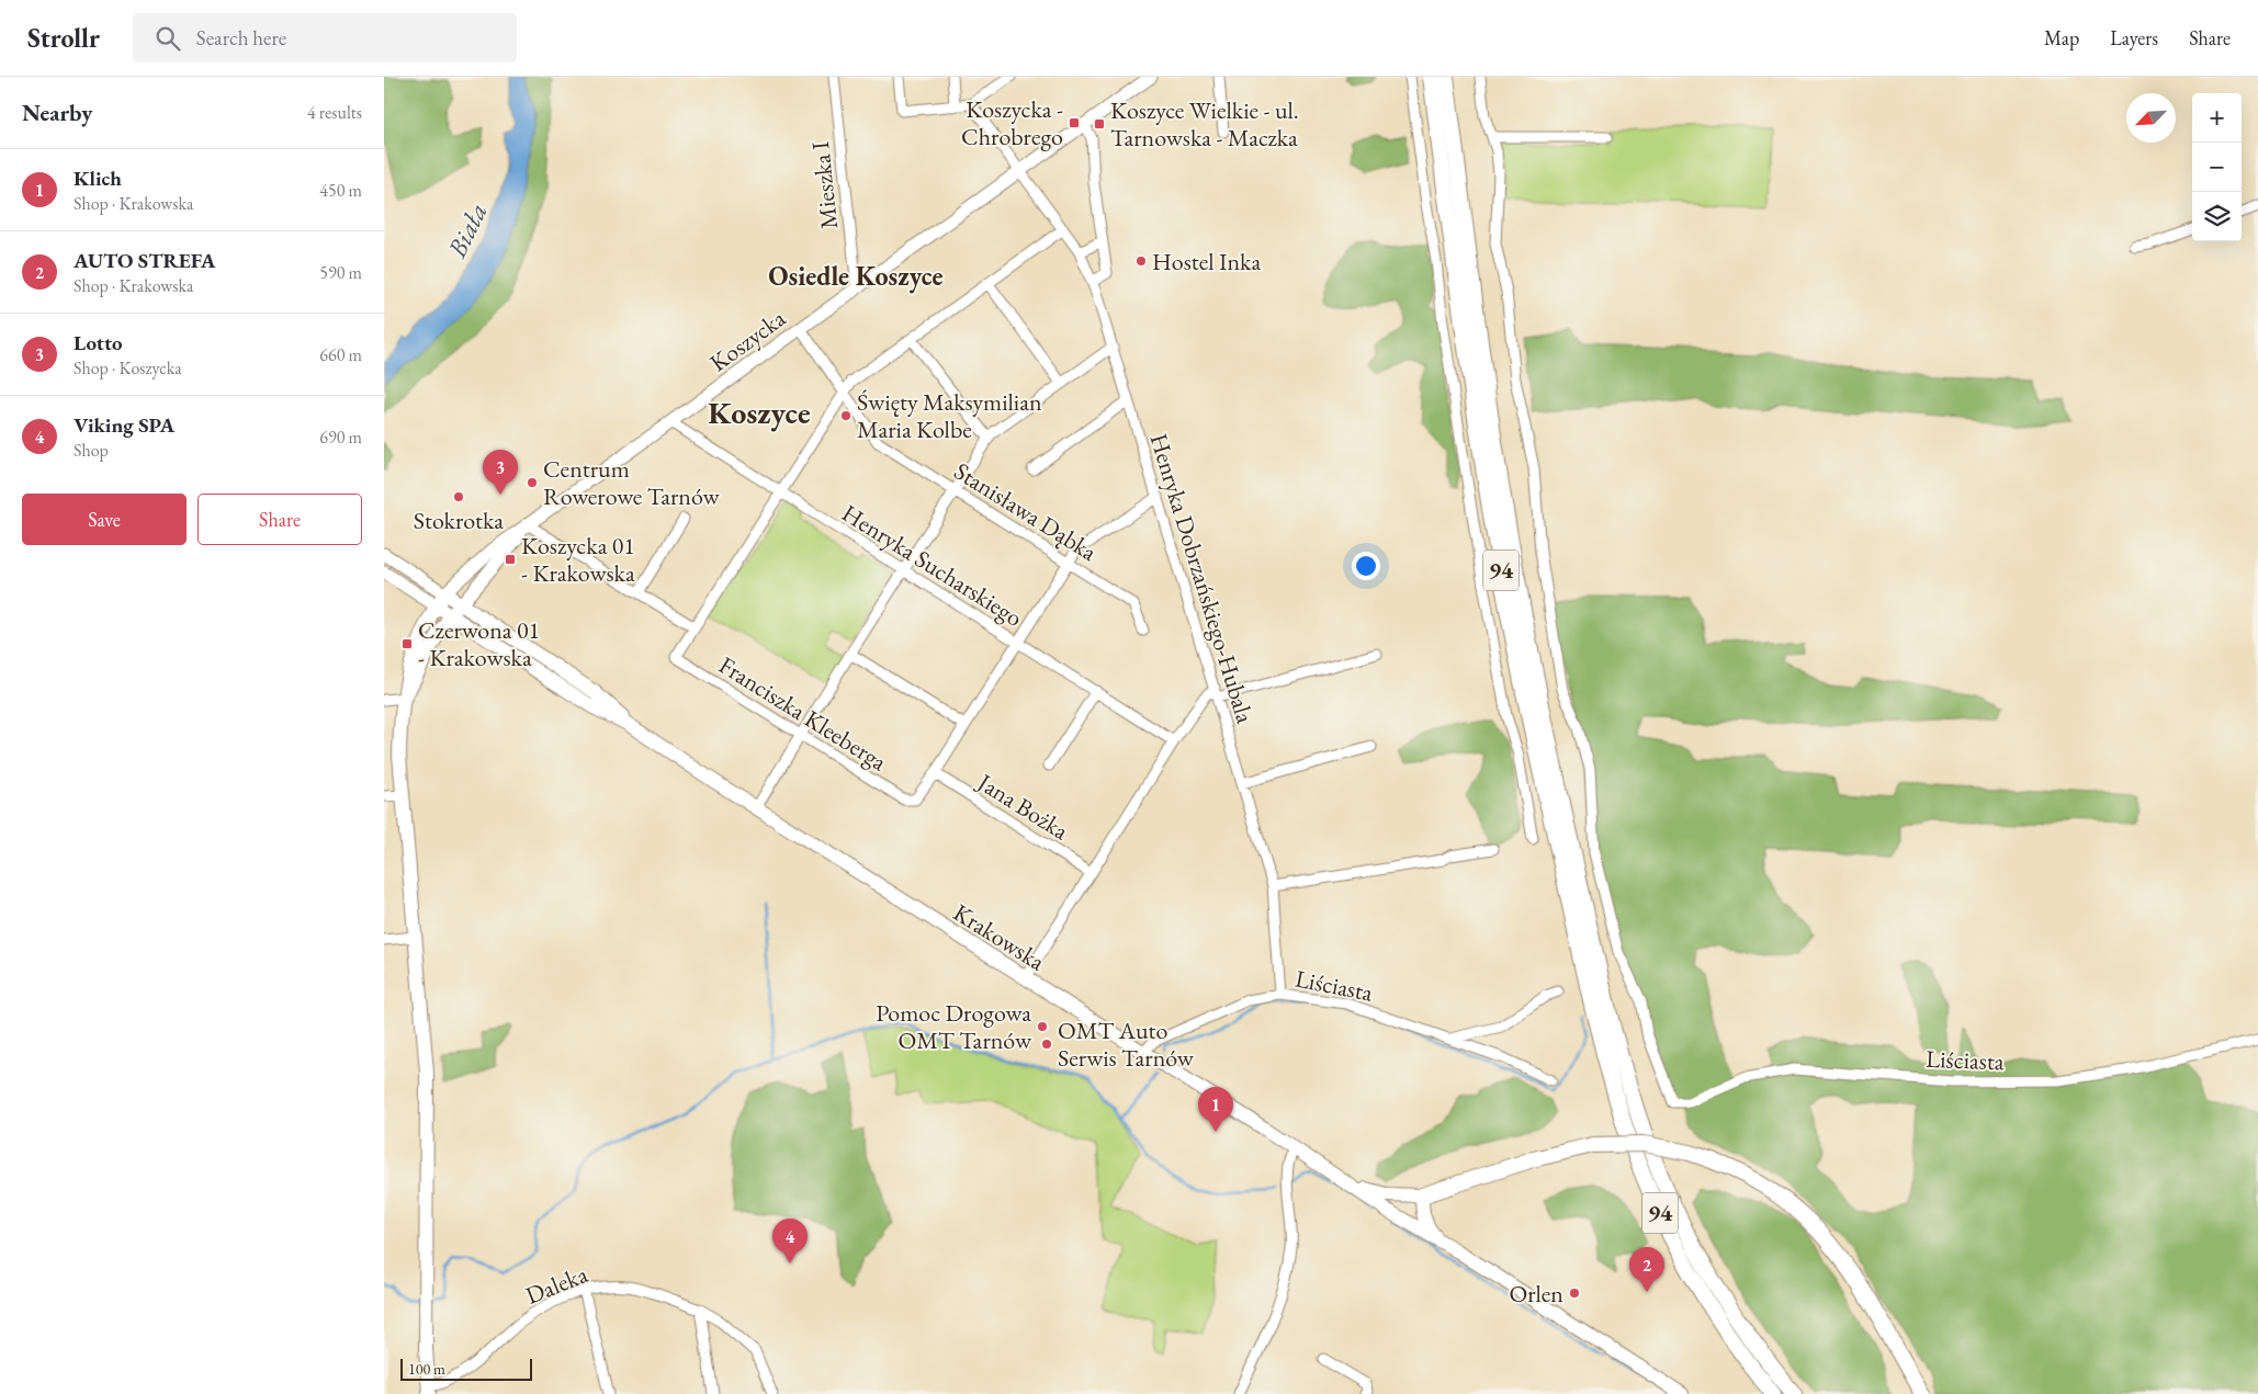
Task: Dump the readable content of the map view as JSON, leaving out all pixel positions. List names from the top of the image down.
{
  "streets": {
    "main road": ["94", "Krakowska"],
    "street": [
      "Mieszka I",
      "Koszycka",
      "Stanisława Dąbka",
      "Henryka Sucharskiego",
      "Henryka Dobrzańskiego-Hubala",
      "Franciszka Kleeberga",
      "Jana Bożka",
      "Liściasta",
      "Daleka"
    ]
  },
  "crossings": [
    ["Mieszka I", "Koszycka"],
    ["Koszycka", "Stanisława Dąbka"],
    ["Koszycka", "Henryka Sucharskiego"],
    ["Koszycka", "Henryka Dobrzańskiego-Hubala"],
    ["Koszycka", "Krakowska"],
    ["Stanisława Dąbka", "Franciszka Kleeberga"],
    ["Henryka Sucharskiego", "Franciszka Kleeberga"],
    ["Henryka Dobrzańskiego-Hubala", "Franciszka Kleeberga"],
    ["Henryka Dobrzańskiego-Hubala", "Liściasta"],
    ["Franciszka Kleeberga", "Jana Bożka"],
    ["Krakowska", "Liściasta"]
  ],
  "districts": ["Osiedle Koszyce", "Koszyce"],
  "water": ["Biała"],
  "places": {
    "transit": [
      "Koszycka - Chrobrego",
      "Koszyce Wielkie - ul. Tarnowska - Maczka",
      "Koszycka 01 - Krakowska",
      "Czerwona 01 - Krakowska"
    ],
    "other": [
      "Hostel Inka",
      "Święty Maksymilian Maria Kolbe",
      "Centrum Rowerowe Tarnów",
      "Stokrotka",
      "Pomoc Drogowa OMT Tarnów",
      "OMT Auto Serwis Tarnów",
      "Orlen"
    ]
  },
  "scale_bar": "100 m",
  "north": "bottom left",
  "page": {
    "header": "Strollr",
    "search": "Search here",
    "nav": ["Map", "Layers", "Share"],
    "heading": ["Nearby", "4 results"],
    "map_buttons": ["+", "−"],
    "list": [
      {
        "mark": "1",
        "name": "Klich",
        "note": "Shop · Krakowska",
        "value": "450 m"
      },
      {
        "mark": "2",
        "name": "AUTO STREFA",
        "note": "Shop · Krakowska",
        "value": "590 m"
      },
      {
        "mark": "3",
        "name": "Lotto",
        "note": "Shop · Koszycka",
        "value": "660 m"
      },
      {
        "mark": "4",
        "name": "Viking SPA",
        "note": "Shop",
        "value": "690 m"
      }
    ],
    "pins": [
      "3",
      "1",
      "4",
      "2"
    ],
    "buttons": ["Save", "Share"],
    "scale": "100 m"
  }
}
